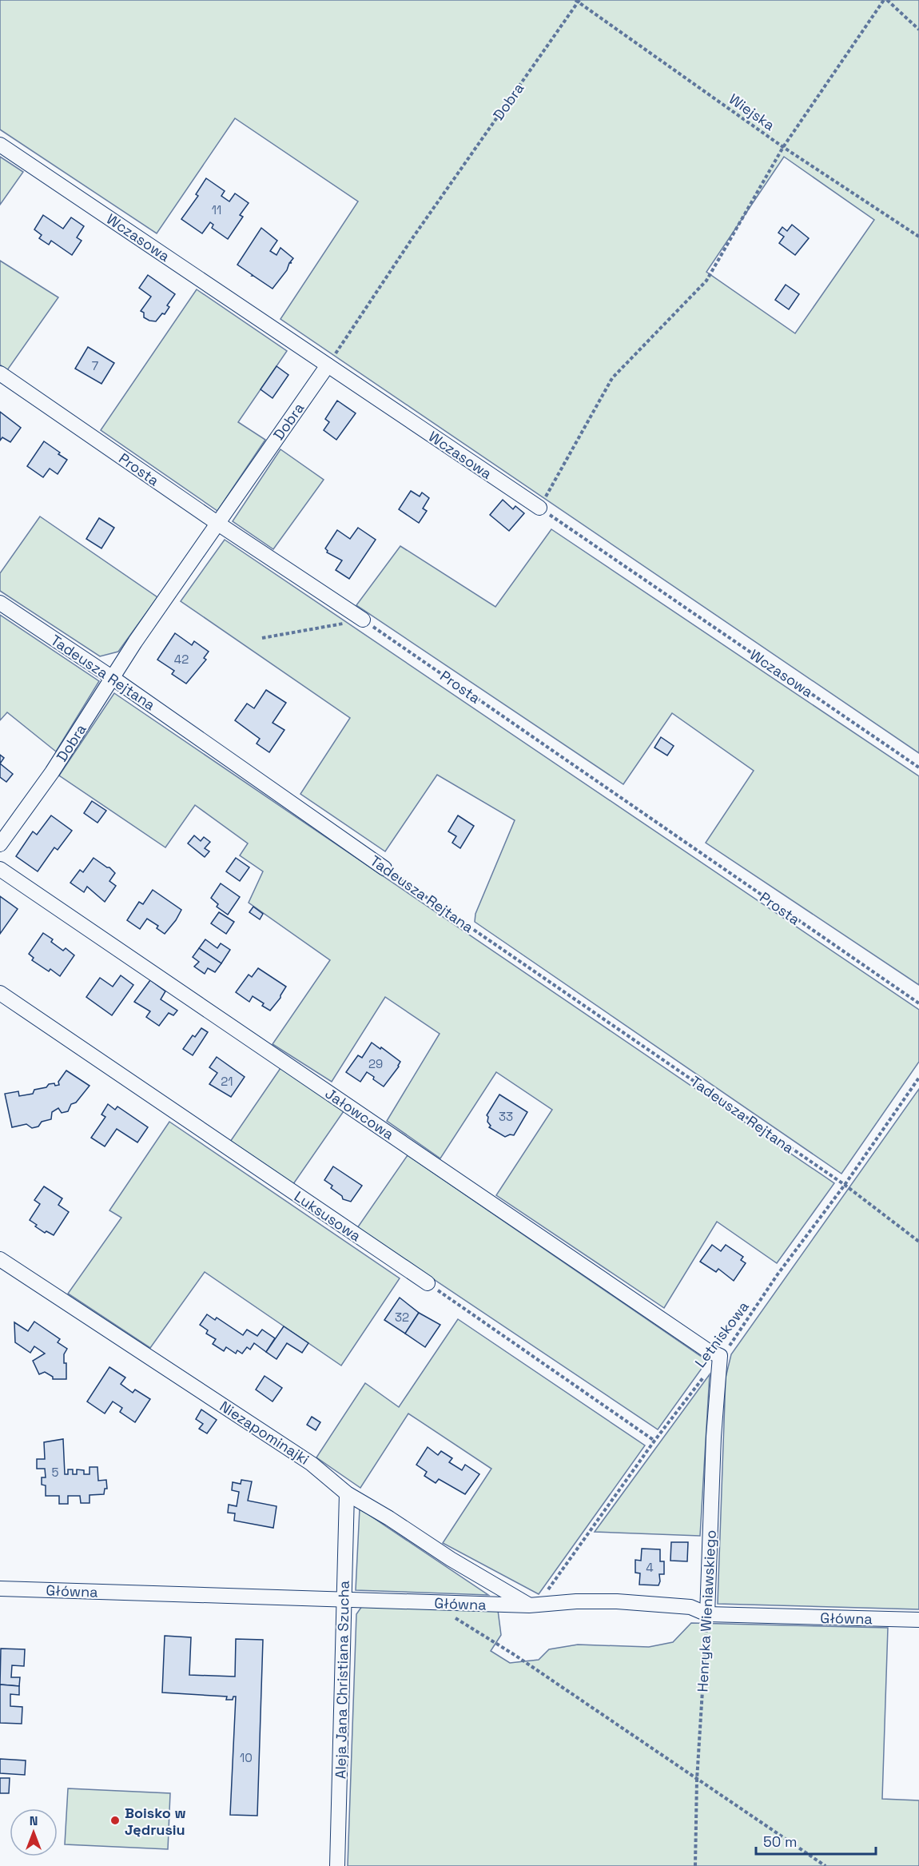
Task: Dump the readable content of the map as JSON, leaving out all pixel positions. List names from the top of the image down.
{
  "streets": {
    "street": [
      "Dobra",
      "Wczasowa",
      "Prosta",
      "Tadeusza Rejtana",
      "Jałowcowa",
      "Luksusowa",
      "Niezapominajki",
      "Główna",
      "Henryka Wieniawskiego",
      "Aleja Jana Christiana Szucha"
    ],
    "path": ["Wiejska", "Letniskowa"]
  },
  "crossings": [
    ["Dobra", "Wiejska"],
    ["Dobra", "Wczasowa"],
    ["Dobra", "Prosta"],
    ["Dobra", "Tadeusza Rejtana"],
    ["Tadeusza Rejtana", "Letniskowa"],
    ["Jałowcowa", "Letniskowa"],
    ["Jałowcowa", "Henryka Wieniawskiego"],
    ["Letniskowa", "Niezapominajki"],
    ["Letniskowa", "Główna"],
    ["Letniskowa", "Henryka Wieniawskiego"],
    ["Niezapominajki", "Główna"],
    ["Niezapominajki", "Aleja Jana Christiana Szucha"],
    ["Główna", "Henryka Wieniawskiego"],
    ["Główna", "Aleja Jana Christiana Szucha"]
  ],
  "places": ["Boisko w Jędrusiu"],
  "house_numbers": [
    "11",
    "7",
    "42",
    "29",
    "21",
    "33",
    "32",
    "5",
    "4",
    "10"
  ],
  "scale_bar": "50 m",
  "north": "top"
}
